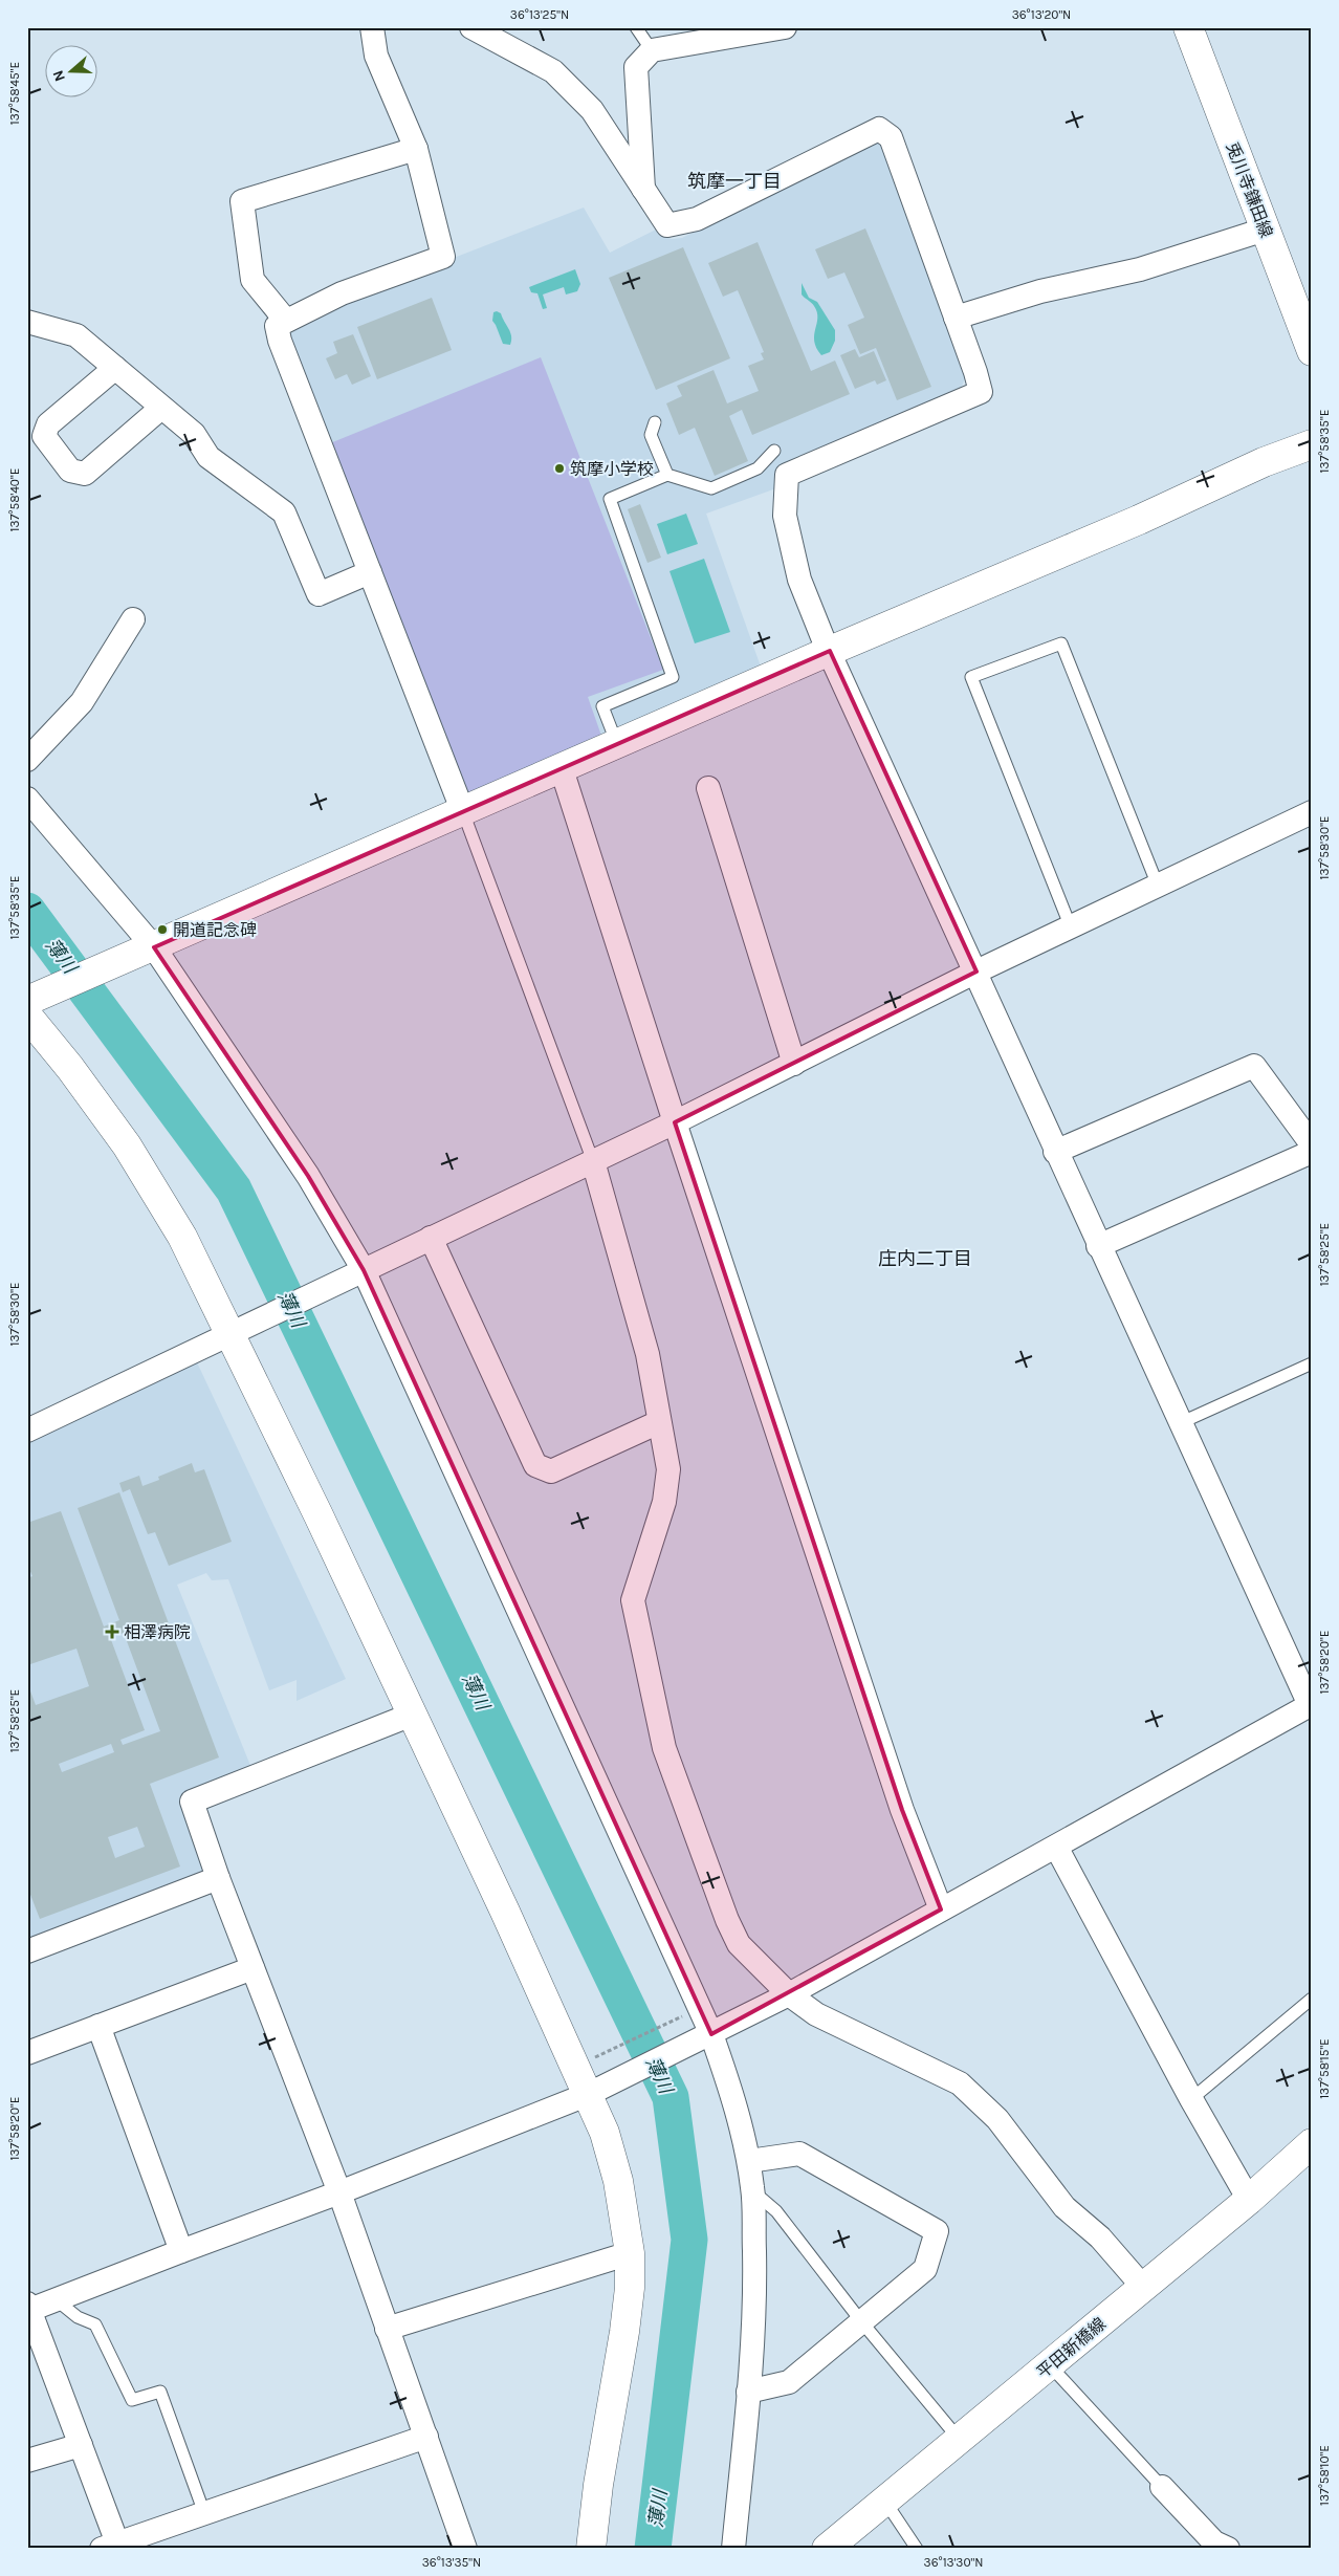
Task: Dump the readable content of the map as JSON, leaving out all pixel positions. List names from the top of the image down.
{
  "streets": {
    "street": ["兎川寺鎌田線", "平田新橋線"]
  },
  "districts": ["筑摩一丁目", "庄内二丁目"],
  "water": ["薄川"],
  "places": {
    "other": ["筑摩小学校", "開道記念碑"],
    "health": ["相澤病院"]
  },
  "north": "left",
  "coordinates": [
    "36°13'25\"N",
    "36°13'20\"N",
    "137°58'45\"E",
    "137°58'35\"E",
    "137°58'40\"E",
    "137°58'30\"E",
    "137°58'25\"E",
    "137°58'20\"E",
    "137°58'15\"E",
    "137°58'10\"E",
    "36°13'35\"N",
    "36°13'30\"N"
  ]
}
